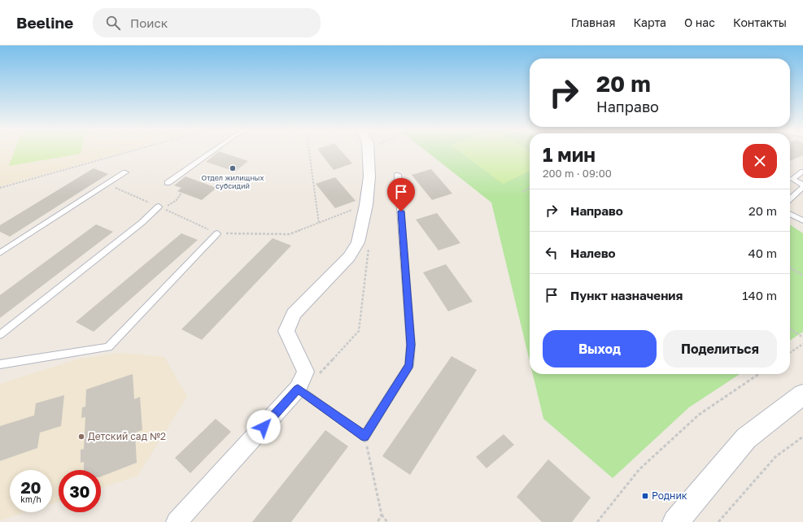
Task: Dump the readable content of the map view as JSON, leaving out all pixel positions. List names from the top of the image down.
{
  "places": {
    "other": ["Отдел жилищных субсидий", "Детский сад №2"],
    "transit": ["Родник"]
  },
  "page": {
    "header": "Beeline",
    "search": "Поиск",
    "nav": [
      "Главная",
      "Карта",
      "О нас",
      "Контакты"
    ],
    "turn": ["20 m", "Направо"],
    "heading": ["1 мин", "200 m · 09:00"],
    "list": [
      {
        "name": "Направо",
        "value": "20 m"
      },
      {
        "name": "Налево",
        "value": "40 m"
      },
      {
        "name": "Пункт назначения",
        "value": "140 m"
      }
    ],
    "buttons": ["Выход", "Поделиться"],
    "speed": "20 km/h",
    "limit": "30"
  }
}
